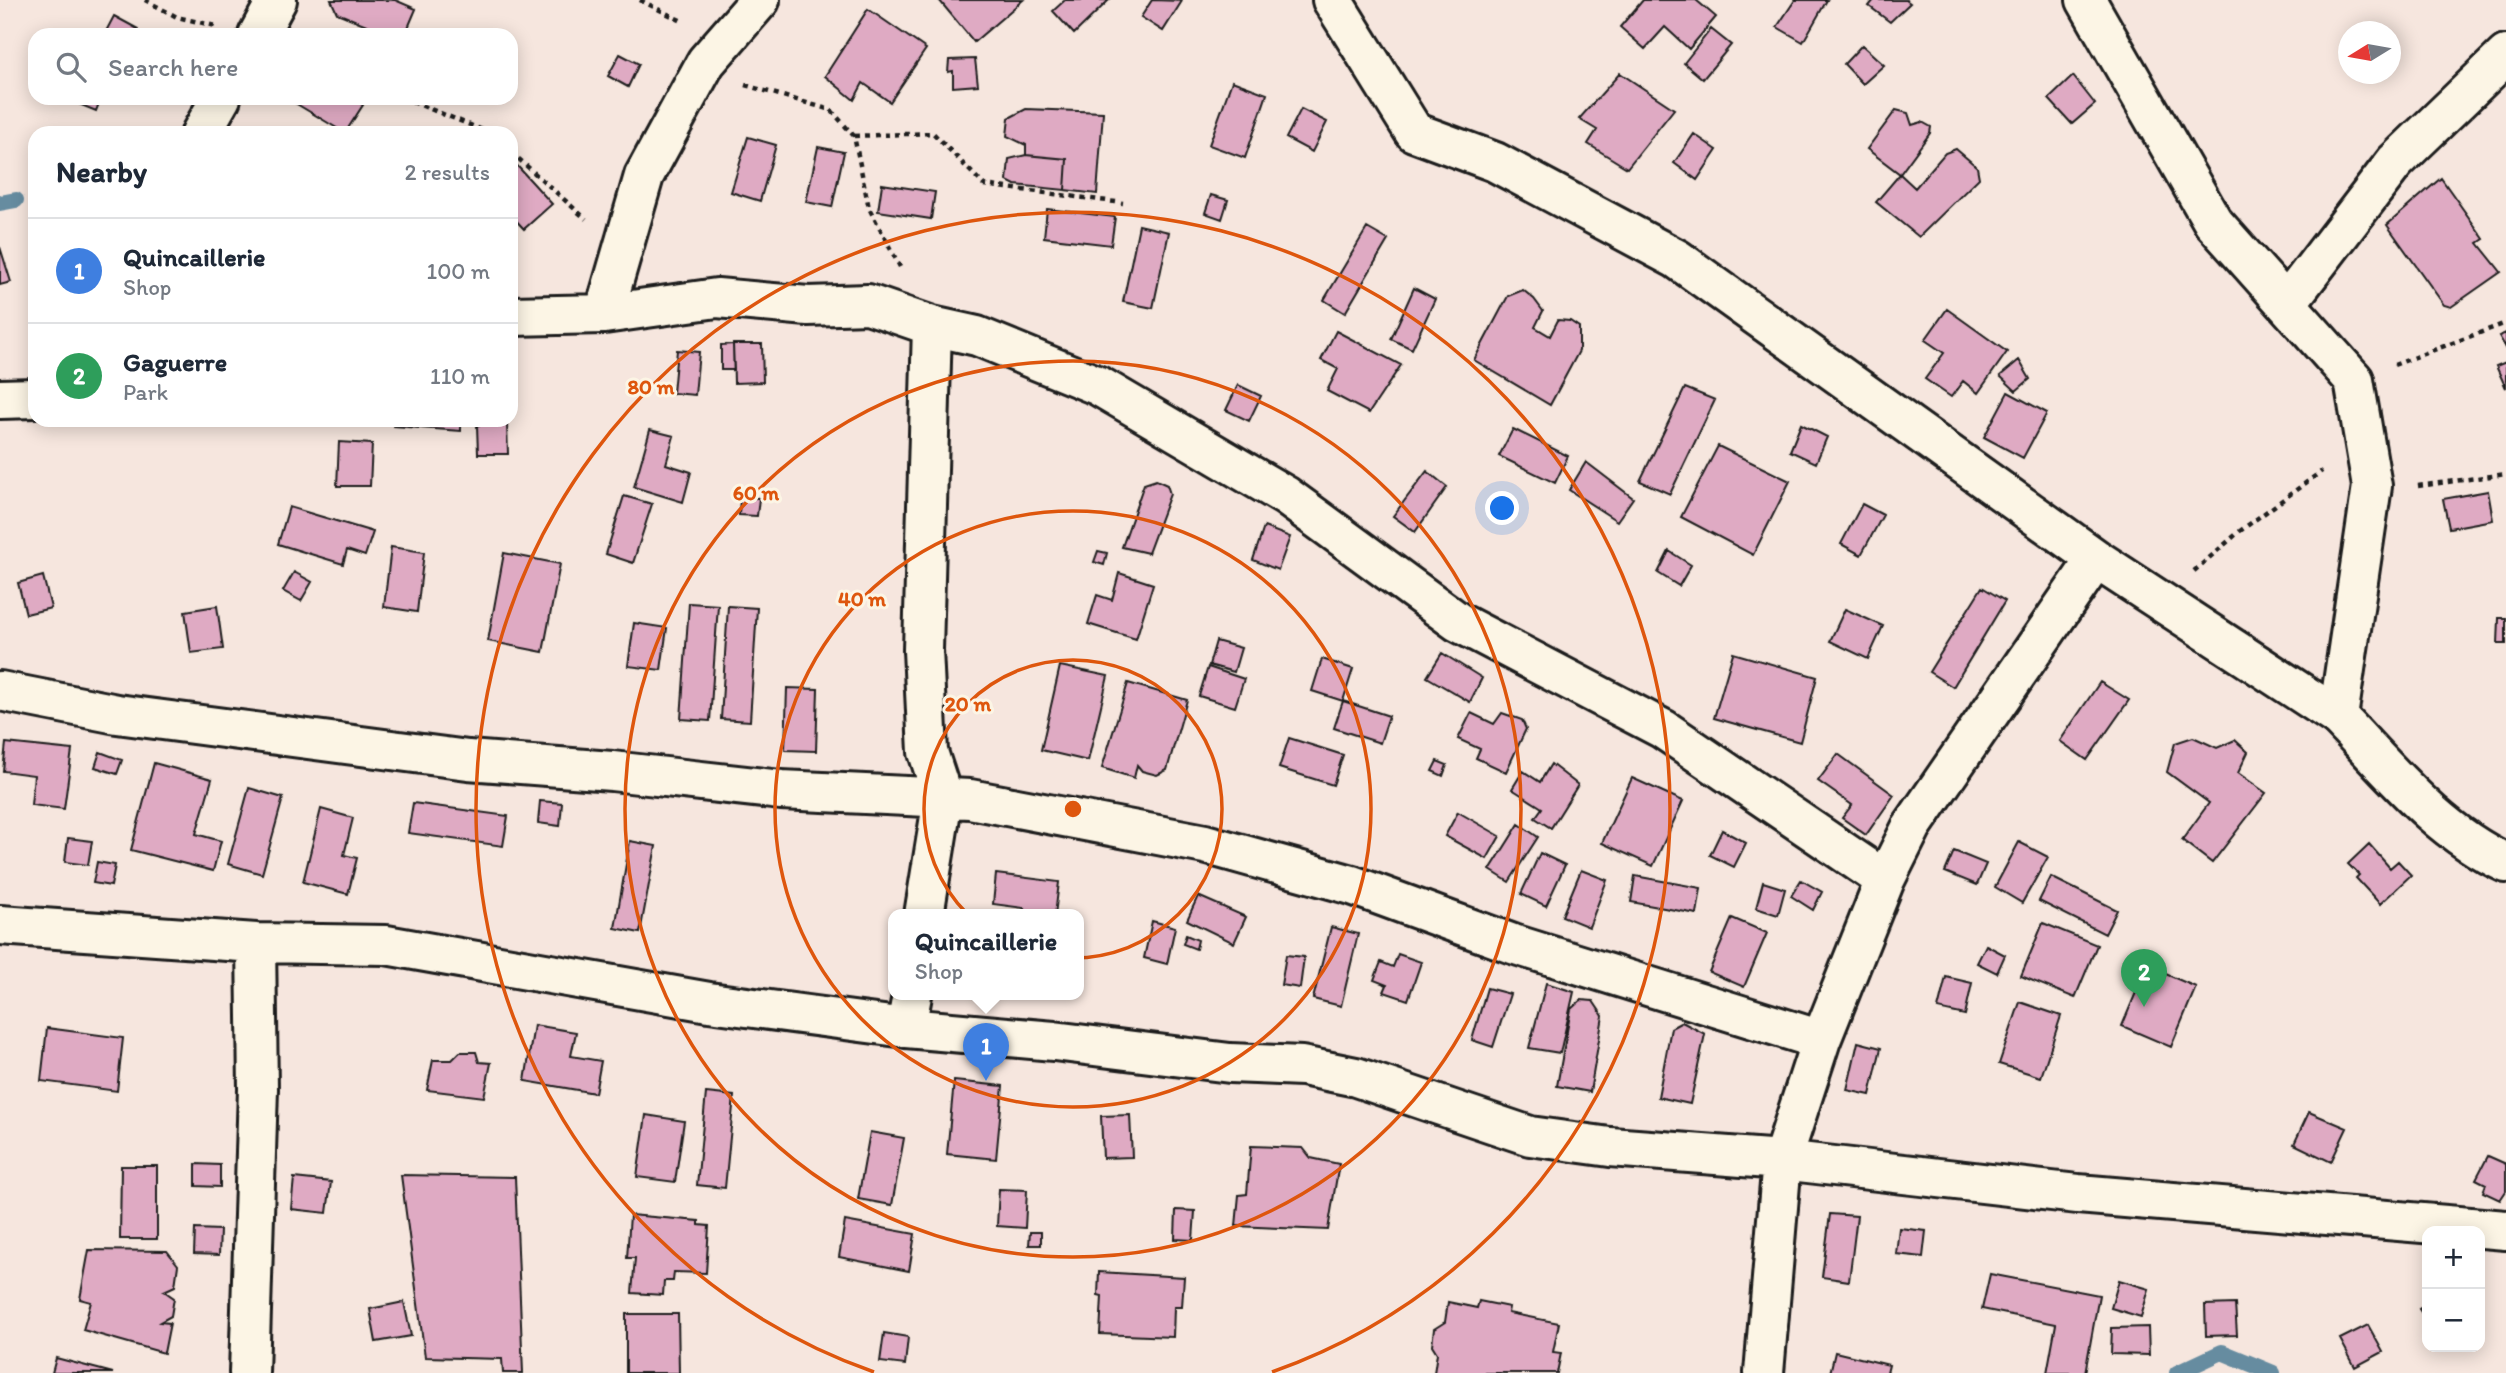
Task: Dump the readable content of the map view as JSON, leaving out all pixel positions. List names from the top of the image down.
{
  "north": "left",
  "page": {
    "search": "Search here",
    "heading": ["Nearby", "2 results"],
    "list": [
      {
        "mark": "1",
        "name": "Quincaillerie",
        "note": "Shop",
        "value": "100 m"
      },
      {
        "mark": "2",
        "name": "Gaguerre",
        "note": "Park",
        "value": "110 m"
      }
    ],
    "popup": ["Quincaillerie", "Shop"],
    "pins": ["2", "1"],
    "map_buttons": ["+", "−"]
  },
  "rings": [
    "80 m",
    "60 m",
    "40 m",
    "20 m"
  ]
}
